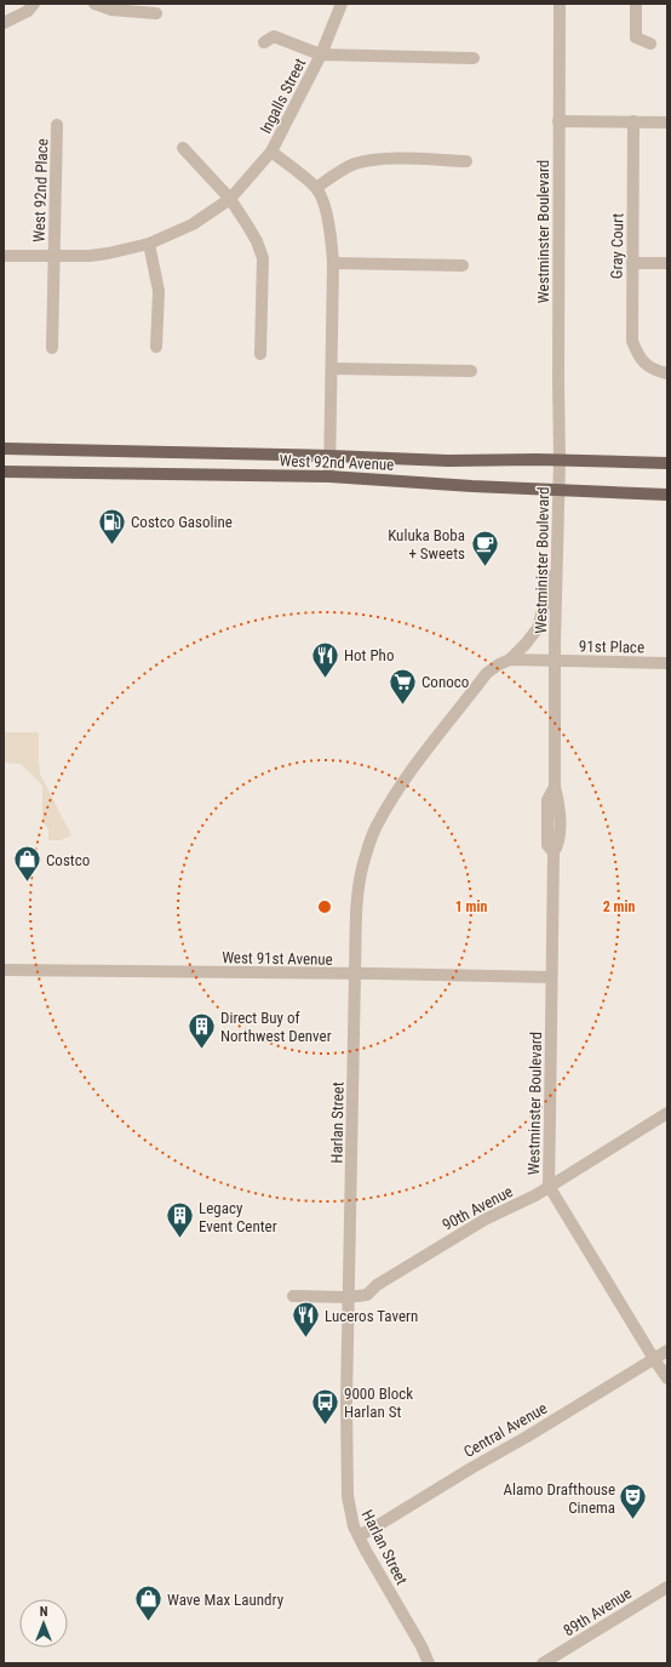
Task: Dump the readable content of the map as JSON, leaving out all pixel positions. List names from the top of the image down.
{
  "streets": {
    "main road": ["West 92nd Avenue"],
    "street": [
      "Ingalls Street",
      "West 92nd Place",
      "Westminster Boulevard",
      "Gray Court",
      "Westminister Boulevard",
      "91st Place",
      "West 91st Avenue",
      "Harlan Street",
      "90th Avenue",
      "Central Avenue",
      "89th Avenue"
    ]
  },
  "crossings": [
    ["Ingalls Street", "West 92nd Place"],
    ["Ingalls Street", "West 92nd Avenue"],
    ["Westminster Boulevard", "West 92nd Avenue"],
    ["Westminster Boulevard", "Westminister Boulevard"],
    ["Westminster Boulevard", "91st Place"],
    ["Westminster Boulevard", "West 91st Avenue"],
    ["Westminster Boulevard", "90th Avenue"],
    ["Westminster Boulevard", "Central Avenue"],
    ["West 92nd Avenue", "Westminister Boulevard"],
    ["Westminister Boulevard", "91st Place"],
    ["Westminister Boulevard", "Harlan Street"],
    ["West 91st Avenue", "Harlan Street"],
    ["Harlan Street", "90th Avenue"],
    ["Harlan Street", "Central Avenue"]
  ],
  "places": {
    "fuel station": ["Costco Gasoline"],
    "cafe": ["Kuluka Boba + Sweets"],
    "restaurant": ["Hot Pho", "Luceros Tavern"],
    "supermarket": ["Conoco"],
    "shop": ["Costco", "Wave Max Laundry"],
    "building": ["Direct Buy of Northwest Denver", "Legacy Event Center"],
    "bus stop": ["9000 Block Harlan St"],
    "theatre": ["Alamo Drafthouse Cinema"]
  },
  "north": "top",
  "rings": ["1 min", "2 min"]
}
